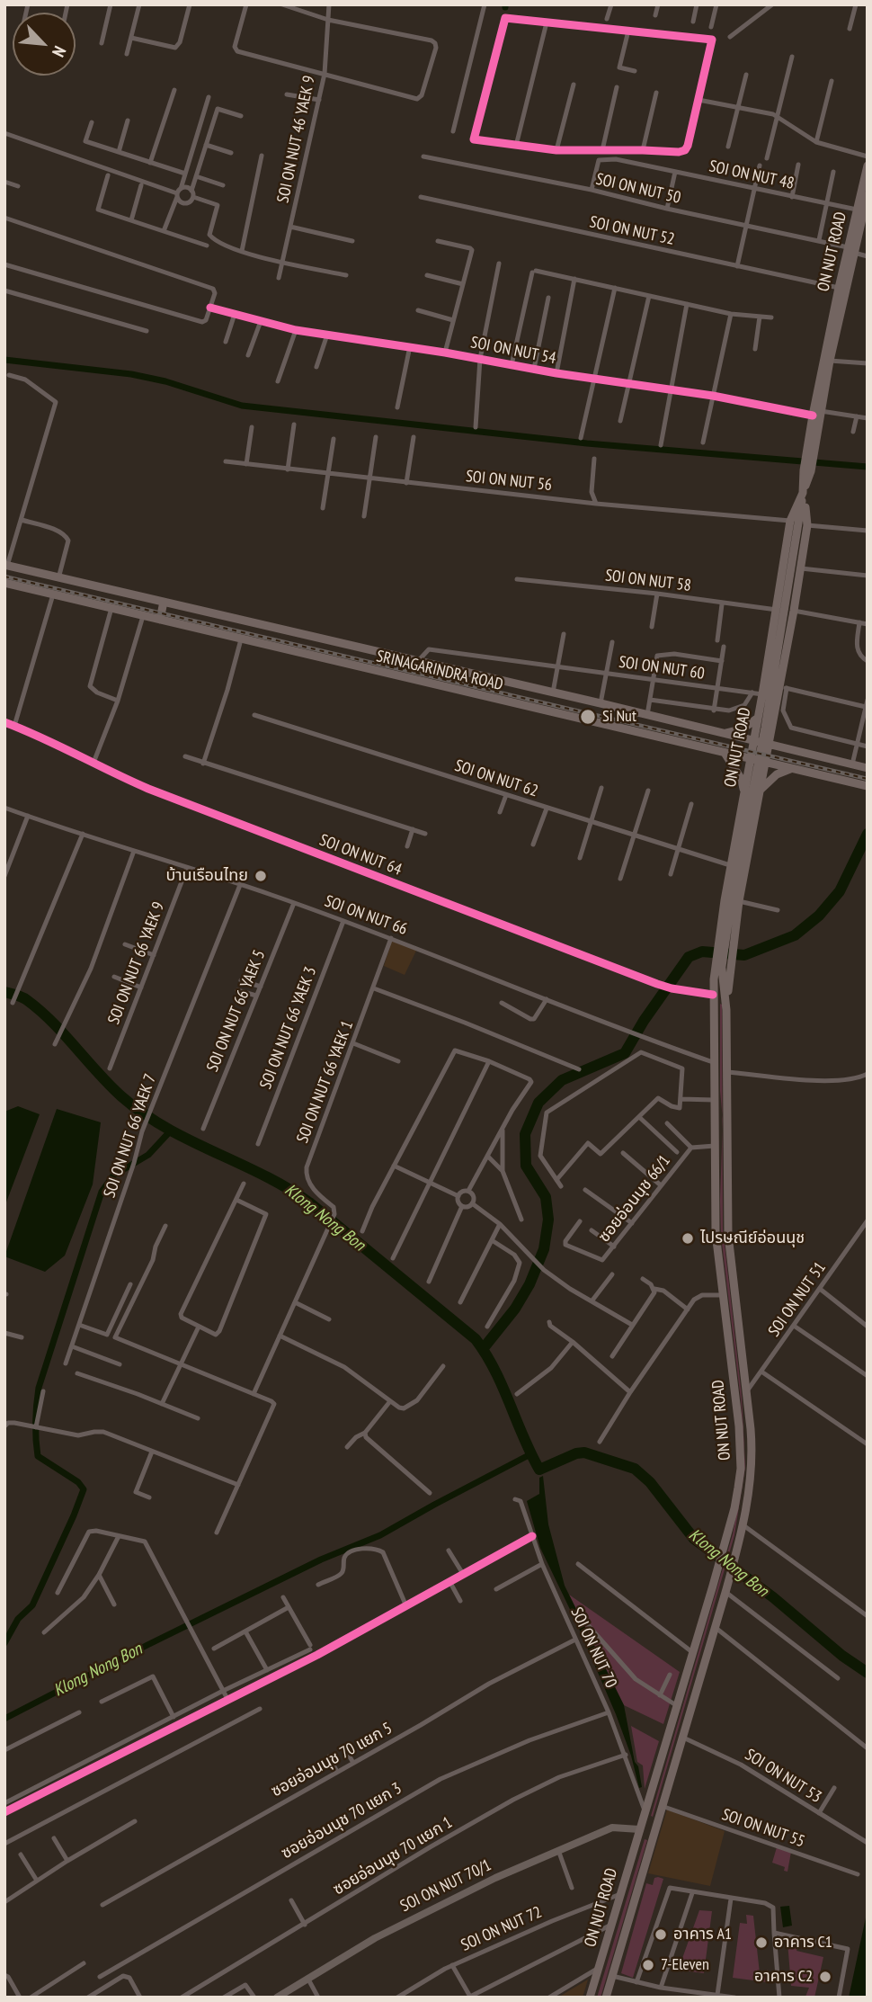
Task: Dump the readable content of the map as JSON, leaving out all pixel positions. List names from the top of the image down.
{
  "streets": {
    "main road": ["ON NUT ROAD", "SRINAGARINDRA ROAD"],
    "street": [
      "SOI ON NUT 46 YAEK 9",
      "SOI ON NUT 48",
      "SOI ON NUT 50",
      "SOI ON NUT 52",
      "SOI ON NUT 54",
      "SOI ON NUT 56",
      "SOI ON NUT 58",
      "SOI ON NUT 60",
      "SOI ON NUT 62",
      "SOI ON NUT 64",
      "SOI ON NUT 66",
      "SOI ON NUT 66 YAEK 9",
      "SOI ON NUT 66 YAEK 5",
      "SOI ON NUT 66 YAEK 3",
      "SOI ON NUT 66 YAEK 1",
      "SOI ON NUT 66 YAEK 7",
      "ซอยอ่อนนุช 66/1",
      "SOI ON NUT 51",
      "SOI ON NUT 70",
      "ซอยอ่อนนุช 70 แยก 5",
      "SOI ON NUT 53",
      "ซอยอ่อนนุช 70 แยก 3",
      "SOI ON NUT 55",
      "ซอยอ่อนนุช 70 แยก 1",
      "SOI ON NUT 70/1",
      "SOI ON NUT 72"
    ]
  },
  "crossings": [
    ["SOI ON NUT 48", "SOI ON NUT 50"],
    ["SOI ON NUT 48", "ON NUT ROAD"],
    ["SOI ON NUT 50", "ON NUT ROAD"],
    ["SOI ON NUT 52", "ON NUT ROAD"],
    ["ON NUT ROAD", "SOI ON NUT 54"],
    ["ON NUT ROAD", "SOI ON NUT 56"],
    ["ON NUT ROAD", "SOI ON NUT 58"],
    ["ON NUT ROAD", "SOI ON NUT 60"],
    ["ON NUT ROAD", "SRINAGARINDRA ROAD"],
    ["ON NUT ROAD", "SOI ON NUT 62"],
    ["ON NUT ROAD", "SOI ON NUT 64"],
    ["ON NUT ROAD", "SOI ON NUT 66"],
    ["ON NUT ROAD", "ซอยอ่อนนุช 66/1"],
    ["ON NUT ROAD", "SOI ON NUT 51"],
    ["ON NUT ROAD", "SOI ON NUT 70"],
    ["ON NUT ROAD", "SOI ON NUT 53"],
    ["ON NUT ROAD", "SOI ON NUT 55"],
    ["ON NUT ROAD", "SOI ON NUT 70/1"],
    ["ON NUT ROAD", "SOI ON NUT 72"],
    ["SOI ON NUT 60", "SRINAGARINDRA ROAD"],
    ["SOI ON NUT 66", "SOI ON NUT 66 YAEK 9"],
    ["SOI ON NUT 66", "SOI ON NUT 66 YAEK 5"],
    ["SOI ON NUT 66", "SOI ON NUT 66 YAEK 3"],
    ["SOI ON NUT 66", "SOI ON NUT 66 YAEK 1"],
    ["SOI ON NUT 66", "SOI ON NUT 66 YAEK 7"],
    ["SOI ON NUT 70", "ซอยอ่อนนุช 70 แยก 5"],
    ["SOI ON NUT 70", "ซอยอ่อนนุช 70 แยก 3"],
    ["SOI ON NUT 70", "ซอยอ่อนนุช 70 แยก 1"]
  ],
  "water": ["Klong Nong Bon"],
  "places": [
    "Si Nut",
    "บ้านเรือนไทย",
    "ไปรษณีย์อ่อนนุช",
    "อาคาร A1",
    "อาคาร C1",
    "7-Eleven",
    "อาคาร C2"
  ],
  "north": "bottom right"
}
